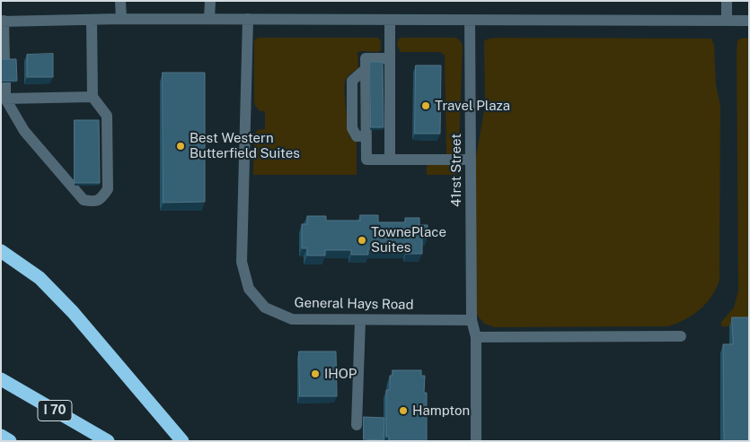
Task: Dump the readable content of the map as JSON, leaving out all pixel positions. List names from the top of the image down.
{
  "streets": {
    "highway": ["I 70"],
    "street": ["41rst Street", "General Hays Road"]
  },
  "crossings": [
    ["41rst Street", "General Hays Road"]
  ],
  "places": [
    "Travel Plaza",
    "Best Western Butterfield Suites",
    "TownePlace Suites",
    "IHOP",
    "Hampton"
  ]
}
